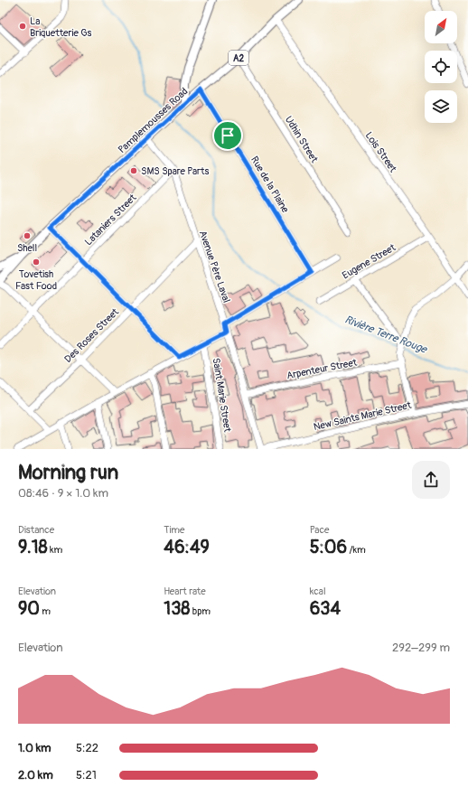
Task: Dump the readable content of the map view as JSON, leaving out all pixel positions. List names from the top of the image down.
{
  "streets": {
    "main road": ["A2", "Pamplemousses Road"],
    "street": [
      "Udhin Street",
      "Lois Street",
      "Rue de la Plaine",
      "Lataniers Street",
      "Eugene Street",
      "Avenue Père Laval",
      "Des Roses Street",
      "Arpenteur Street",
      "Saint Marie Street",
      "New Saints Marie Street"
    ]
  },
  "crossings": [
    ["Pamplemousses Road", "Udhin Street"],
    ["Pamplemousses Road", "Lois Street"],
    ["Pamplemousses Road", "Rue de la Plaine"],
    ["Pamplemousses Road", "Avenue Père Laval"],
    ["Lois Street", "Eugene Street"],
    ["Lataniers Street", "Avenue Père Laval"],
    ["Avenue Père Laval", "Des Roses Street"],
    ["Avenue Père Laval", "Arpenteur Street"],
    ["Avenue Père Laval", "New Saints Marie Street"]
  ],
  "water": ["Rivière Terre Rouge"],
  "places": [
    "La Briquetterie Gs",
    "SMS Spare Parts",
    "Shell",
    "Tovetish Fast Food"
  ],
  "north": "top right",
  "page": {
    "heading": ["Morning run", "08:46 · 9 × 1.0 km"],
    "stats": [
      ["Distance", "9.18 km"],
      ["Time", "46:49"],
      ["Pace", "5:06 /km"],
      ["Elevation", "90 m"],
      ["Heart rate", "138 bpm"],
      ["kcal", "634"]
    ],
    "chart": ["Elevation", "292–299 m"],
    "list": [
      {
        "name": "1.0 km",
        "note": "5:22"
      },
      {
        "name": "2.0 km",
        "note": "5:21"
      }
    ]
  }
}
